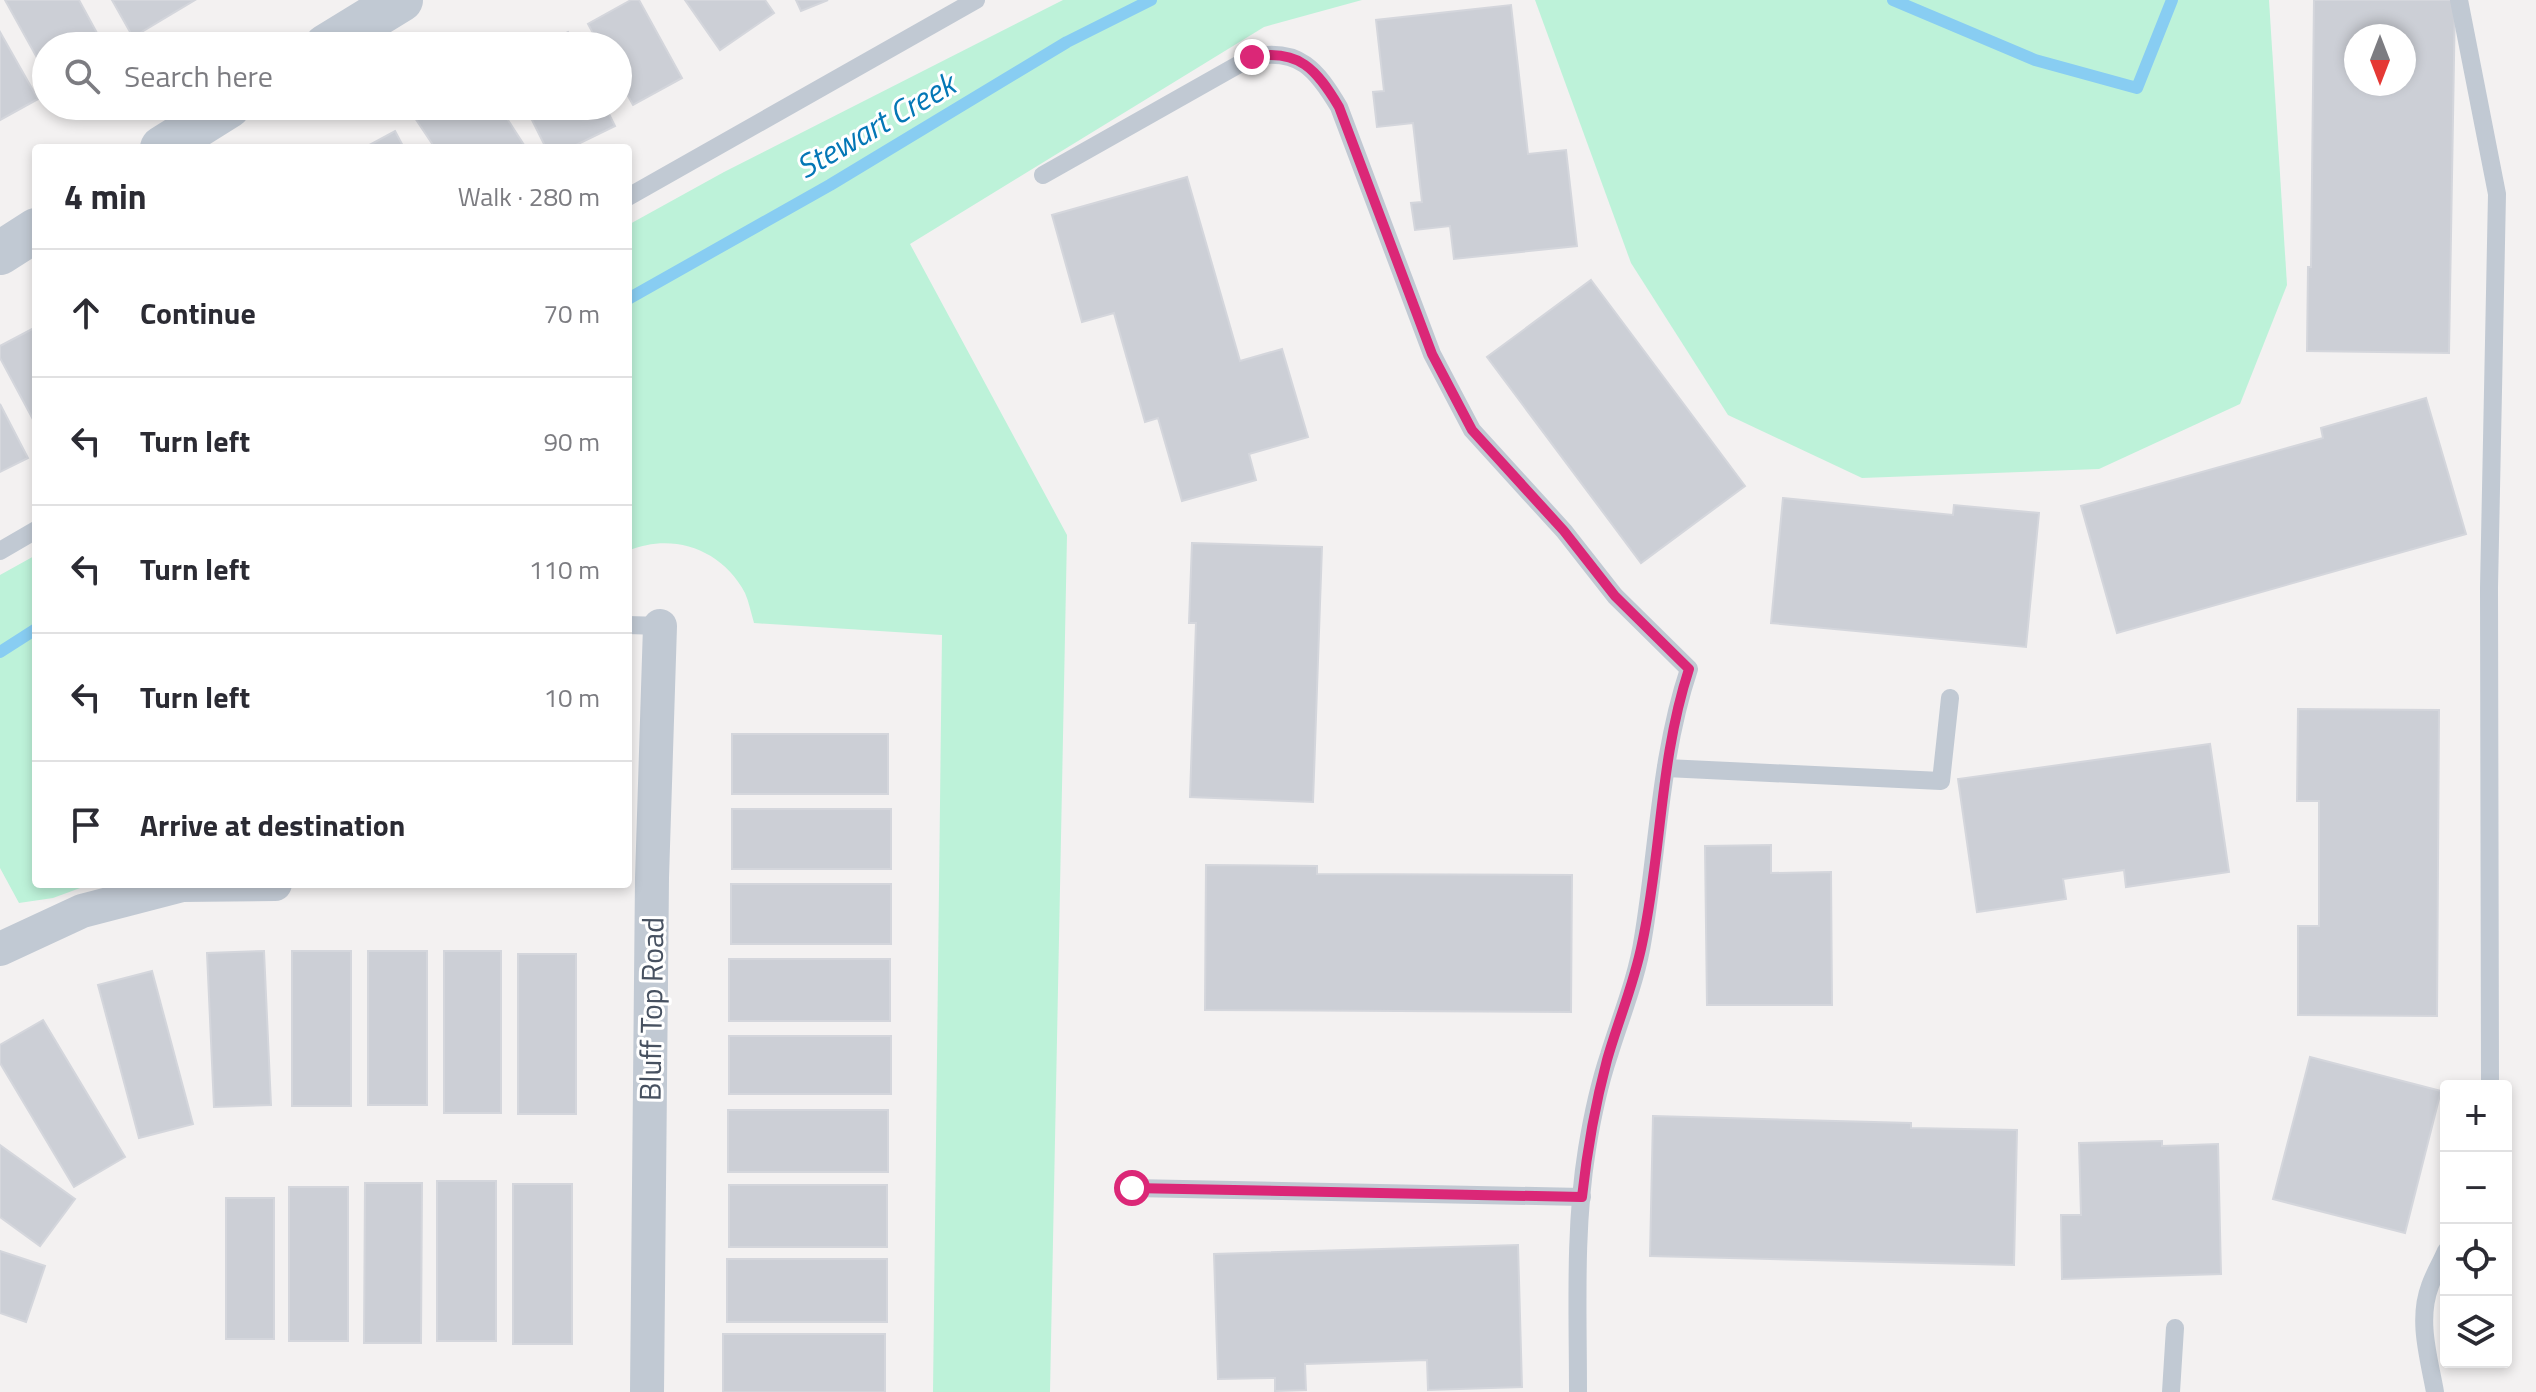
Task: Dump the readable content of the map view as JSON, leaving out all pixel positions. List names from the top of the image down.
{
  "streets": {
    "street": ["Bluff Top Road"]
  },
  "water": ["Stewart Creek"],
  "north": "bottom",
  "page": {
    "search": "Search here",
    "heading": ["4 min", "Walk · 280 m"],
    "list": [
      ["Continue", "70 m"],
      ["Turn left", "90 m"],
      ["Turn left", "110 m"],
      ["Turn left", "10 m"],
      "Arrive at destination"
    ],
    "map_buttons": ["+", "−"]
  }
}
